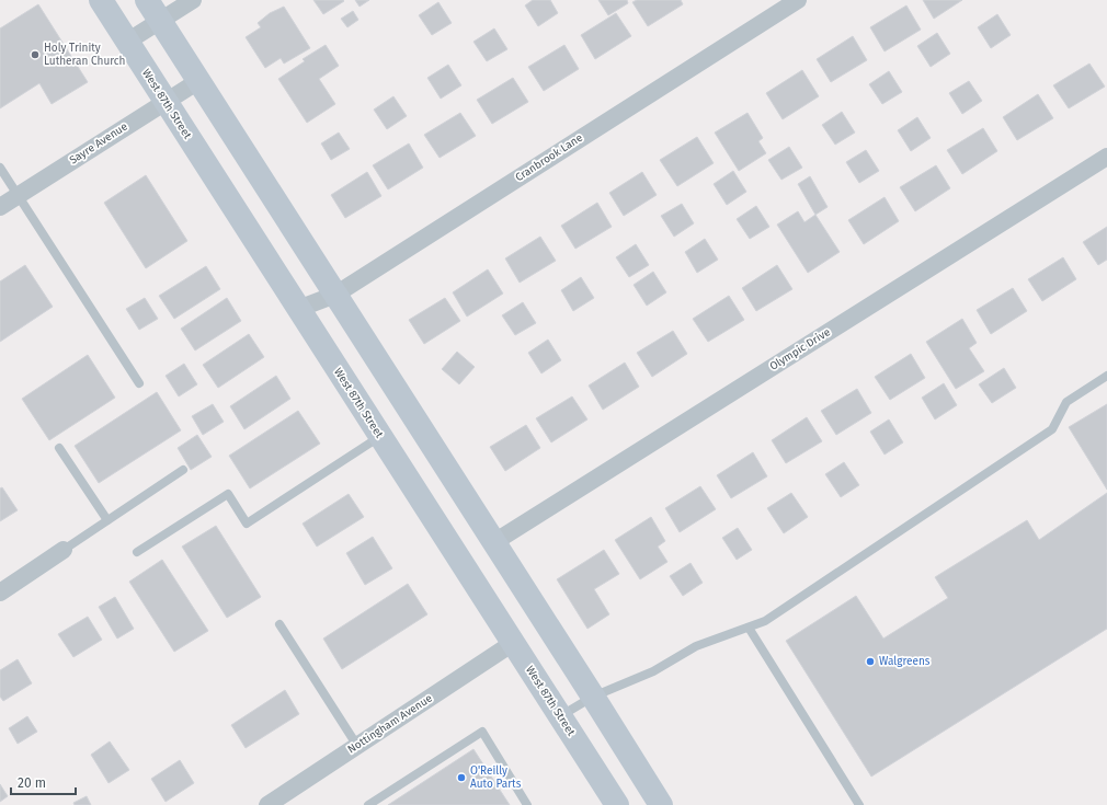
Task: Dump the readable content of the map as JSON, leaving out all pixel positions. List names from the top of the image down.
{
  "streets": {
    "main road": ["West 87th Street"],
    "street": [
      "Sayre Avenue",
      "Cranbrook Lane",
      "Olympic Drive",
      "Nottingham Avenue"
    ]
  },
  "crossings": [
    ["West 87th Street", "Sayre Avenue"],
    ["West 87th Street", "Cranbrook Lane"],
    ["West 87th Street", "Nottingham Avenue"]
  ],
  "places": ["Holy Trinity Lutheran Church", "Walgreens", "O'Reilly Auto Parts"],
  "scale_bar": "20 m"
}
